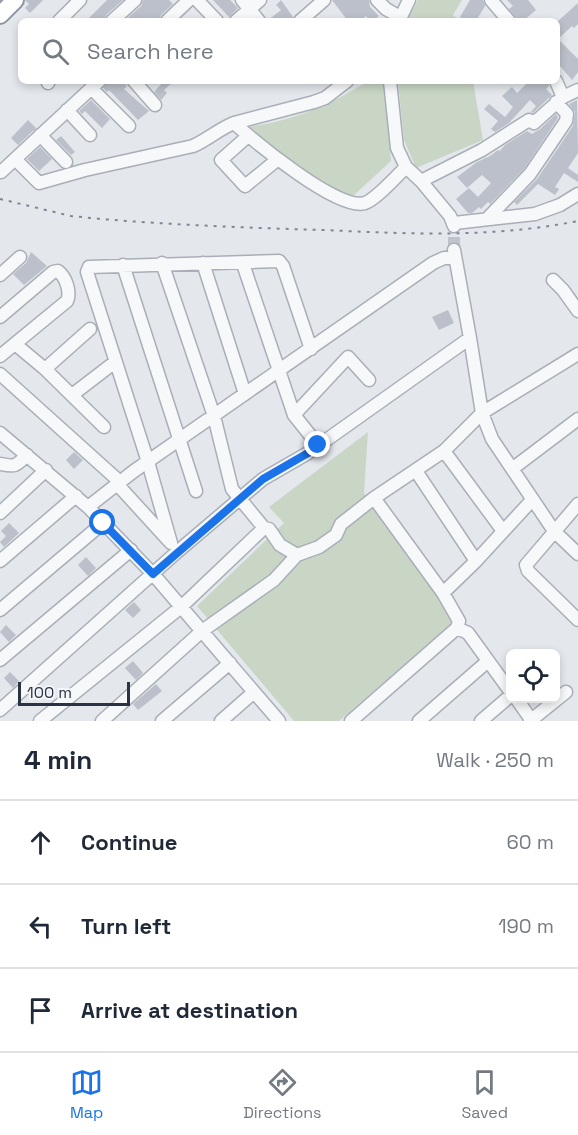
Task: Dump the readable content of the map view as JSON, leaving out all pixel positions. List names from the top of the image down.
{
  "scale_bar": "100 m",
  "page": {
    "search": "Search here",
    "scale": "100 m",
    "heading": ["4 min", "Walk · 250 m"],
    "list": [
      ["Continue", "60 m"],
      ["Turn left", "190 m"],
      "Arrive at destination"
    ],
    "nav": ["Map", "Directions", "Saved"]
  }
}
